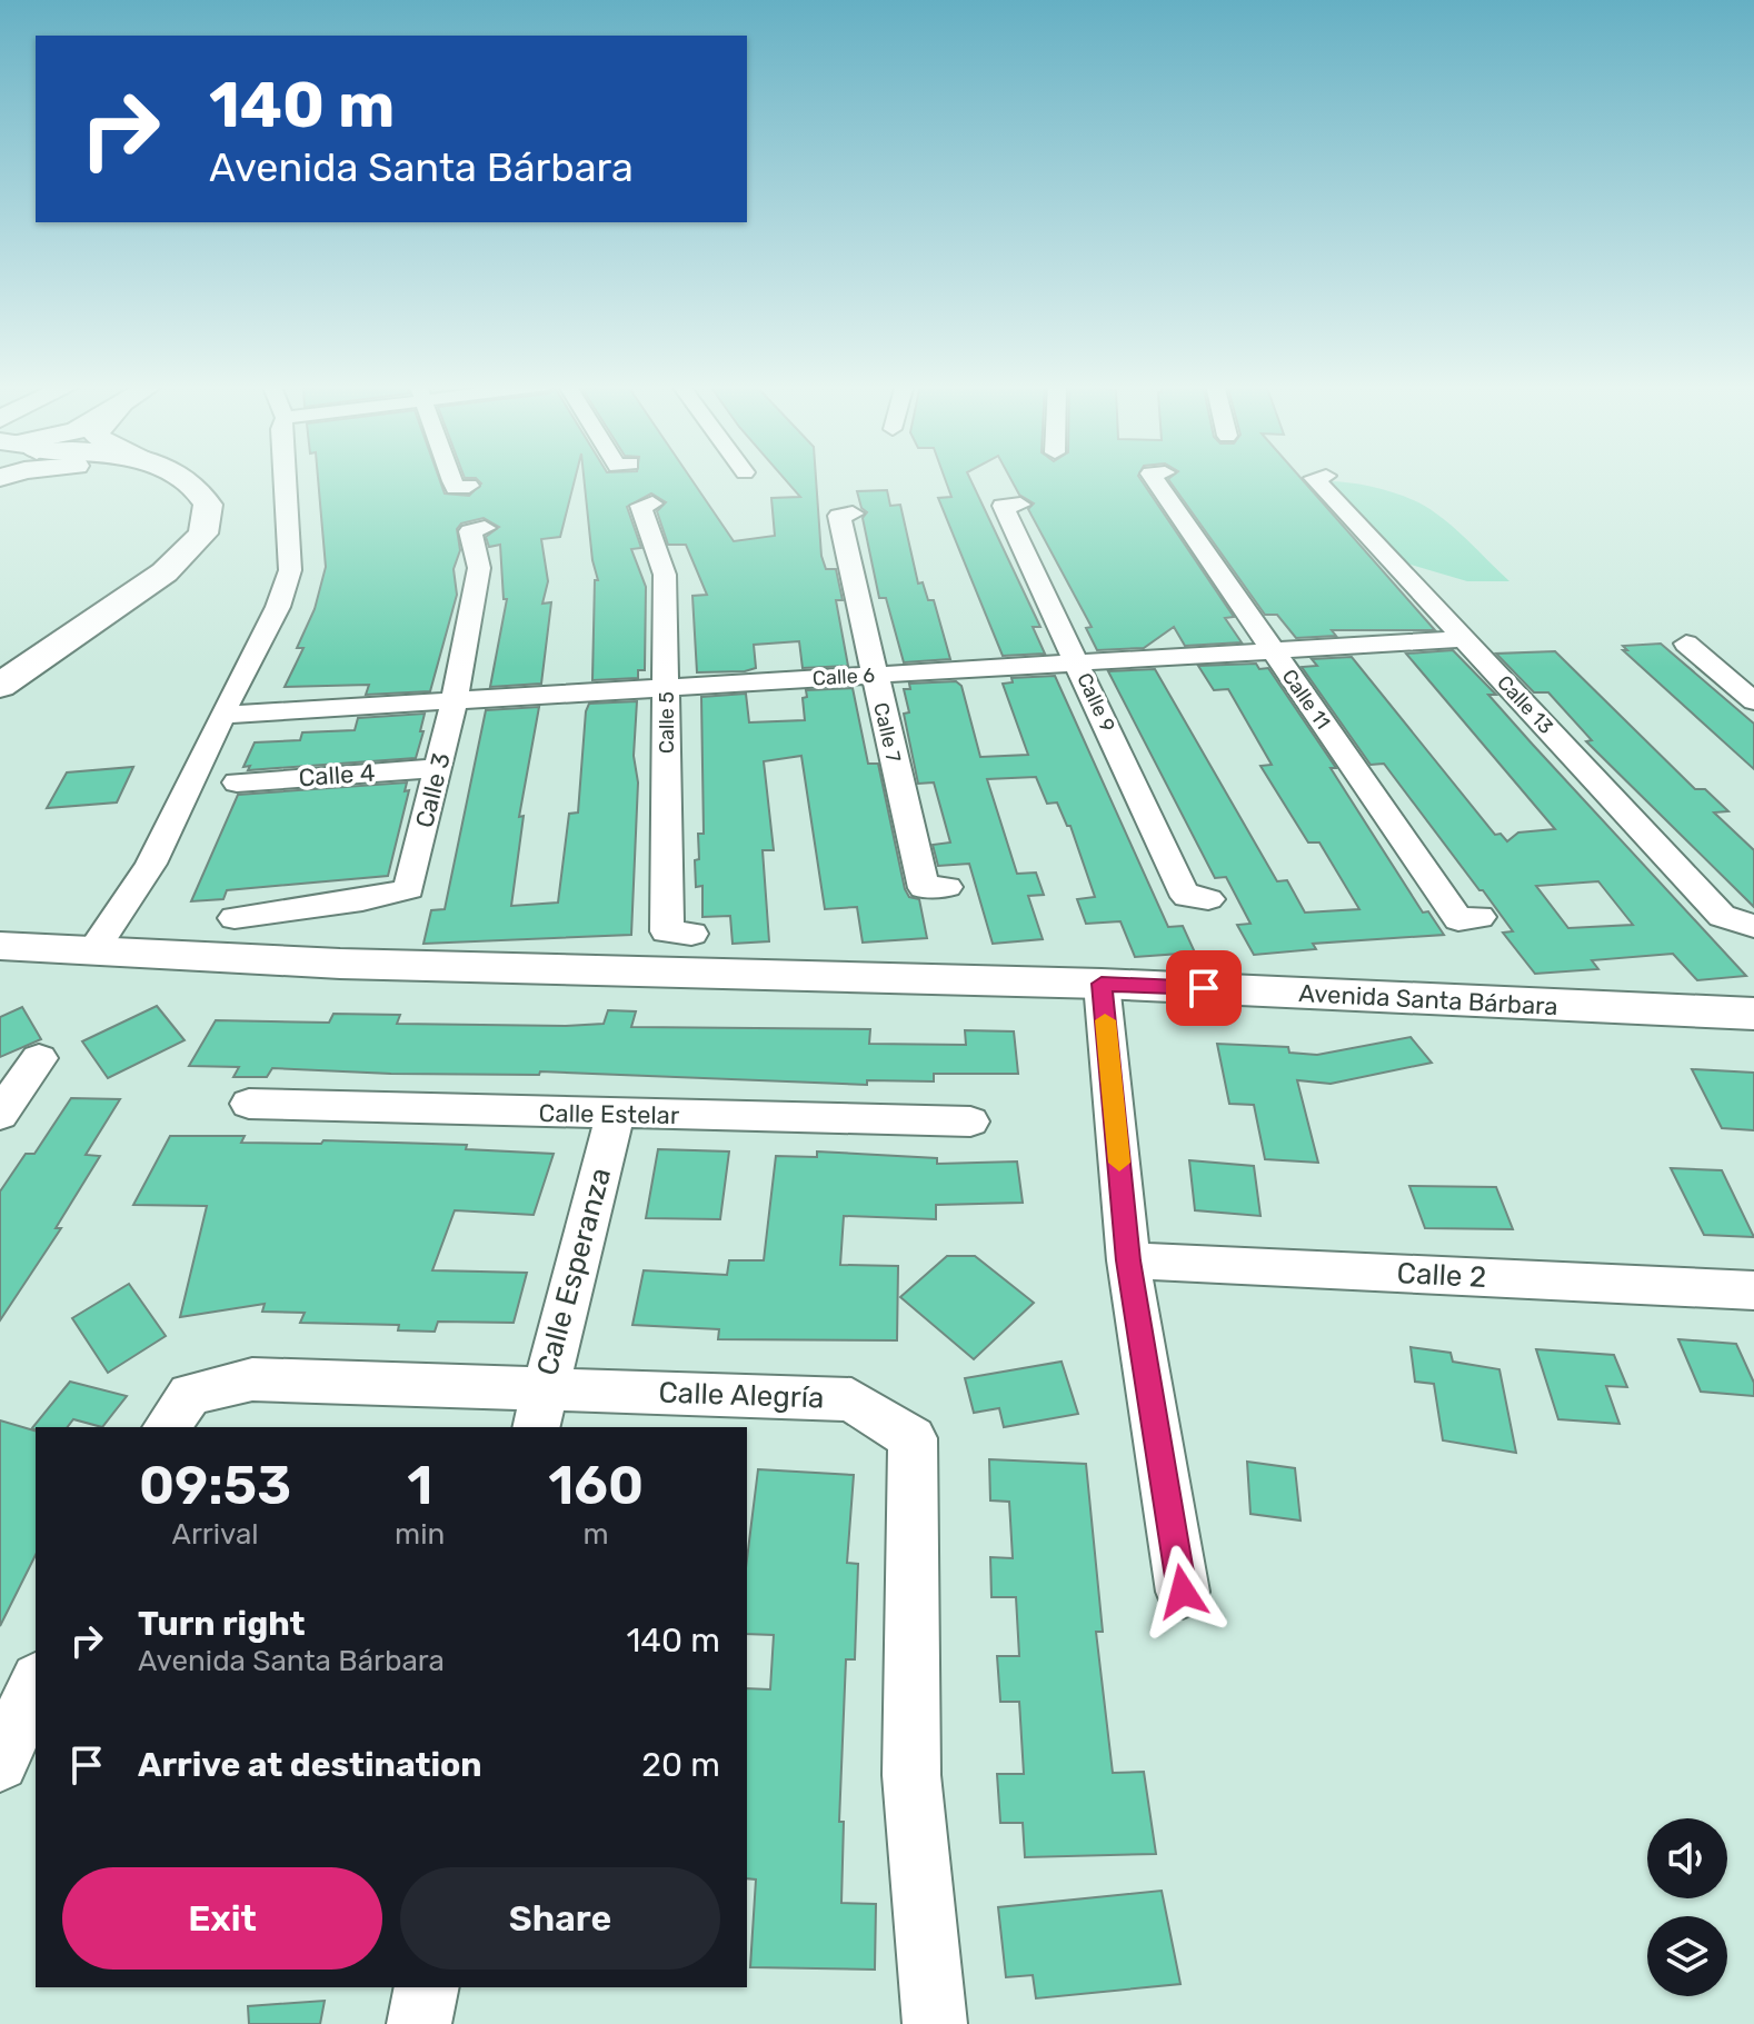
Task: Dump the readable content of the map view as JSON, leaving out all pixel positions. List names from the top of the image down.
{
  "streets": {
    "street": [
      "Calle 6",
      "Calle 11",
      "Calle 9",
      "Calle 13",
      "Calle 5",
      "Calle 7",
      "Calle 4",
      "Calle 3",
      "Avenida Santa Bárbara",
      "Calle Estelar",
      "Calle Esperanza",
      "Calle 2",
      "Calle Alegría"
    ]
  },
  "crossings": [
    ["Calle 6", "Calle 11"],
    ["Calle 6", "Calle 9"],
    ["Calle 6", "Calle 13"],
    ["Calle 6", "Calle 5"],
    ["Calle 6", "Calle 7"],
    ["Calle 6", "Calle 3"],
    ["Calle 4", "Calle 3"],
    ["Calle Estelar", "Calle Esperanza"],
    ["Calle Esperanza", "Calle Alegría"]
  ],
  "page": {
    "turn": ["140 m", "Avenida Santa Bárbara"],
    "eta": [
      "09:53",
      "Arrival",
      "1",
      "min",
      "160",
      "m"
    ],
    "list": [
      {
        "name": "Turn right",
        "note": "Avenida Santa Bárbara",
        "value": "140 m"
      },
      {
        "name": "Arrive at destination",
        "value": "20 m"
      }
    ],
    "buttons": ["Exit", "Share"]
  }
}
